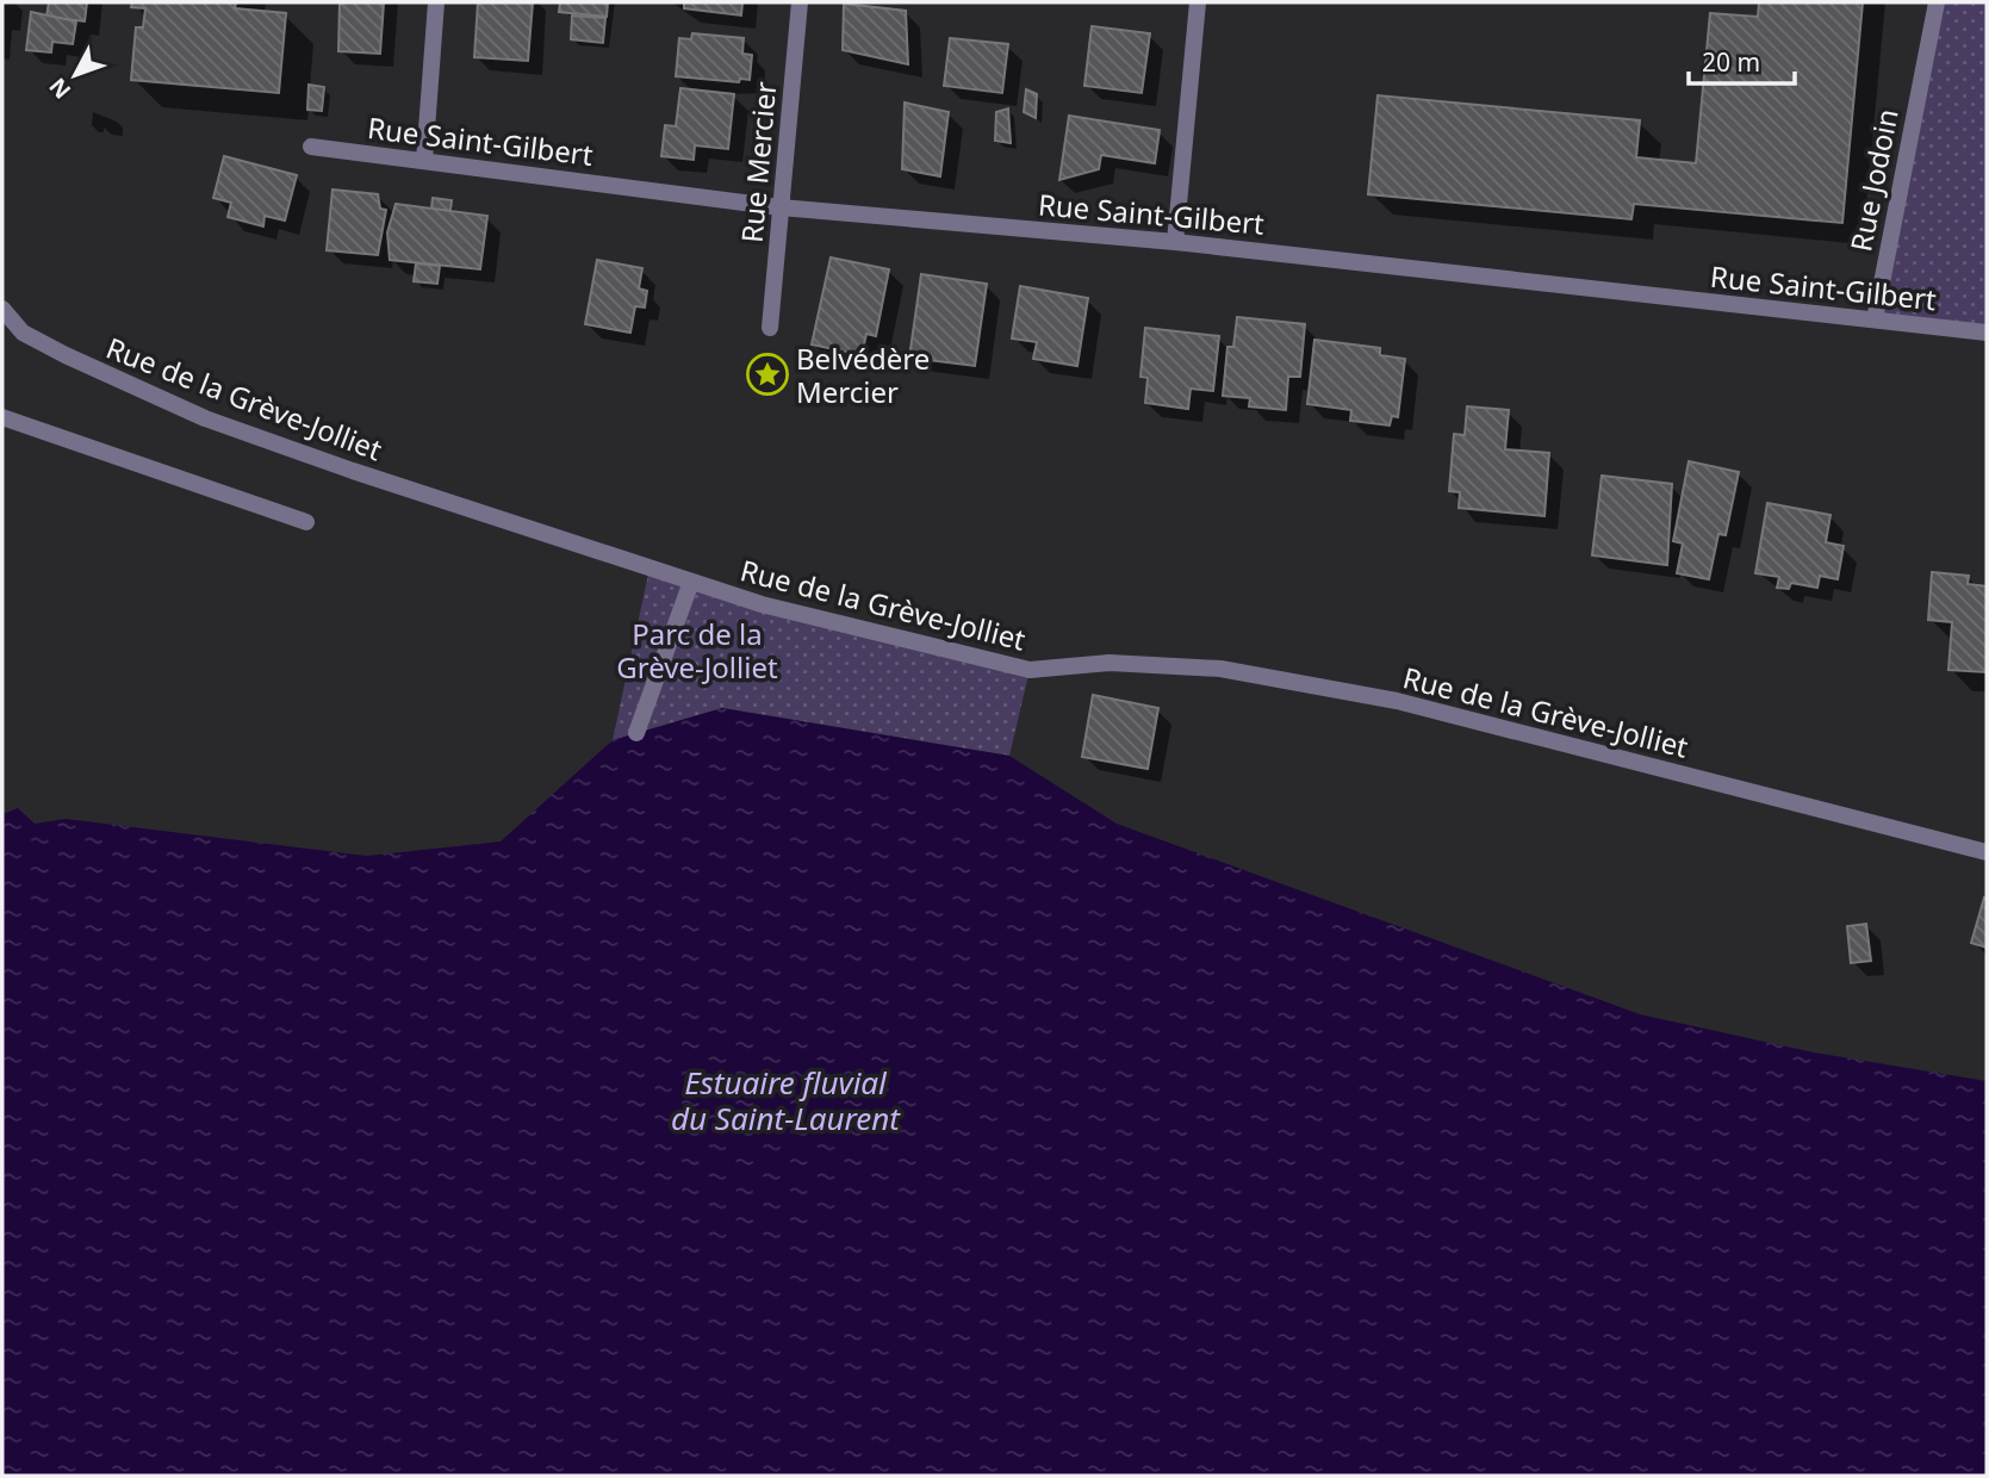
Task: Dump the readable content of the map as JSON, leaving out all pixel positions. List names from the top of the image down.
{
  "streets": {
    "street": [
      "Rue Saint-Gilbert",
      "Rue Mercier",
      "Rue Jodoin",
      "Rue de la Grève-Jolliet"
    ]
  },
  "crossings": [
    ["Rue Saint-Gilbert", "Rue Mercier"],
    ["Rue Saint-Gilbert", "Rue Jodoin"]
  ],
  "water": ["Estuaire fluvial du Saint-Laurent"],
  "parks": ["Parc de la Grève-Jolliet"],
  "places": {
    "place": ["Belvédère Mercier"]
  },
  "scale_bar": "20 m",
  "north": "bottom left"
}
